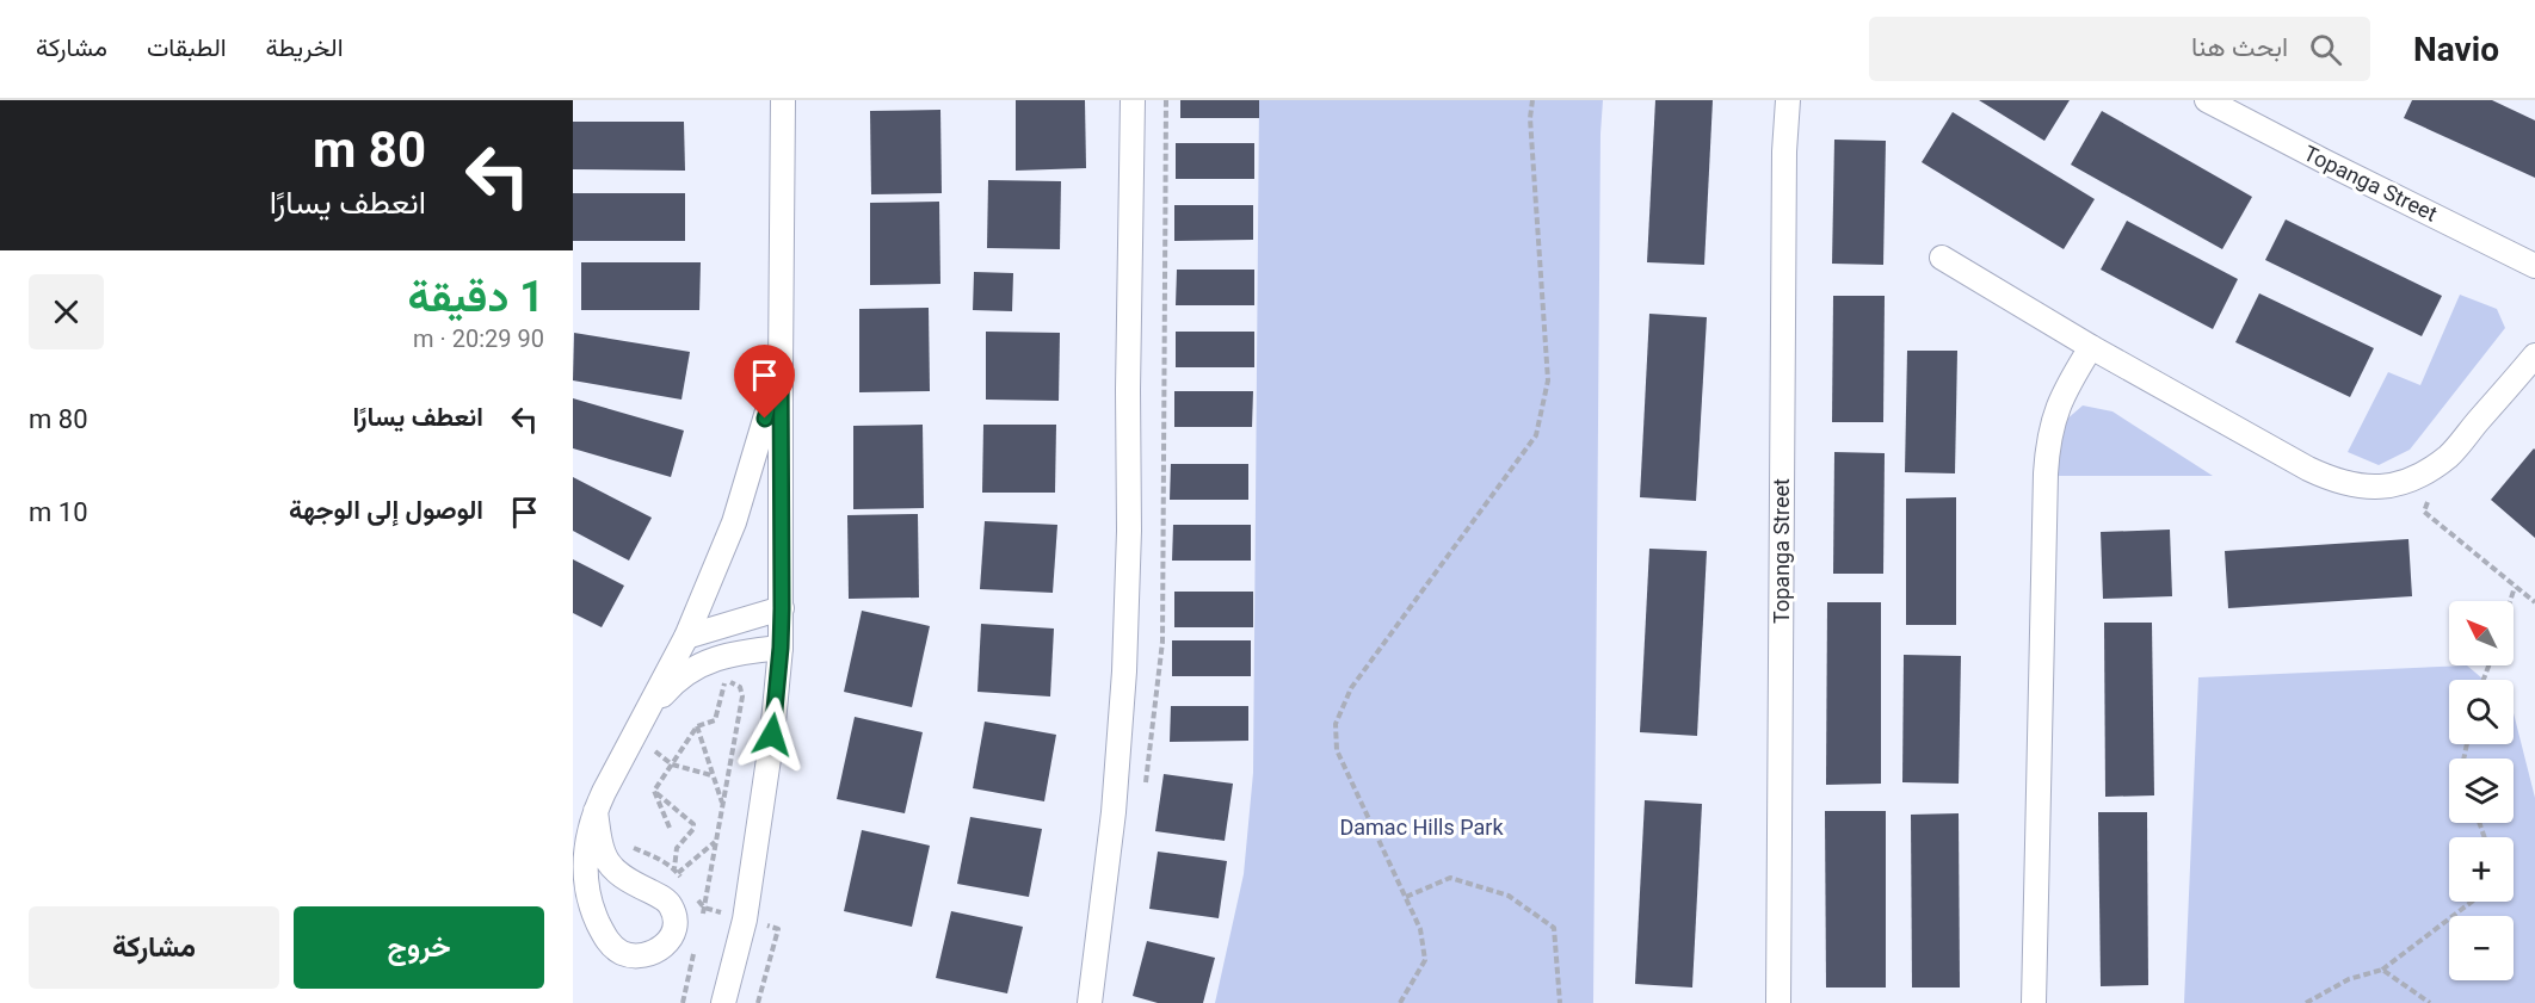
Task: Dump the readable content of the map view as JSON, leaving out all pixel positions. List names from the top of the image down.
{
  "streets": {
    "street": ["Topanga Street"]
  },
  "parks": ["Damac Hills Park"],
  "north": "top left",
  "page": {
    "header": "Navio",
    "search": "ابحث هنا",
    "nav": ["الخريطة", "الطبقات", "مشاركة"],
    "turn": ["80 m", "انعطف يسارًا"],
    "heading": ["1 دقيقة", "90 m · 20:29"],
    "list": [
      {
        "name": "انعطف يسارًا",
        "value": "80 m"
      },
      {
        "name": "الوصول إلى الوجهة",
        "value": "10 m"
      }
    ],
    "map_buttons": ["+", "−"],
    "buttons": ["خروج", "مشاركة"]
  }
}
